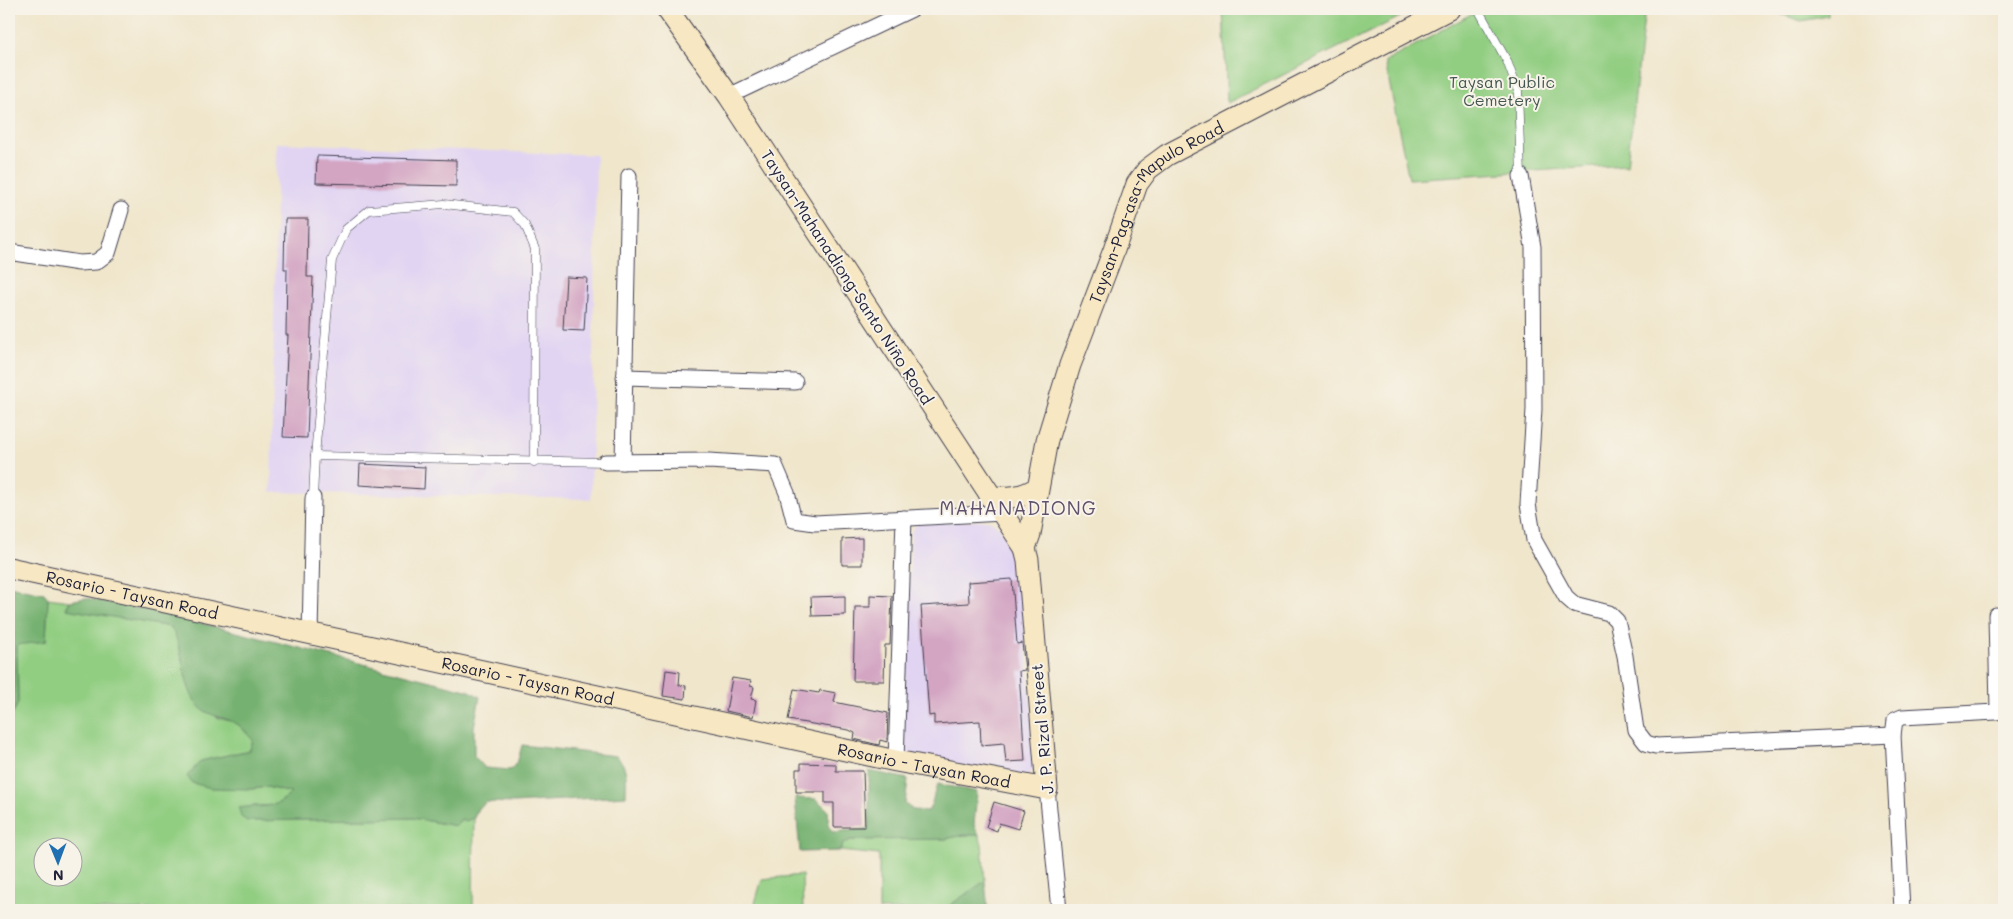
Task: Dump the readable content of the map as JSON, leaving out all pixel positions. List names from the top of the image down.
{
  "streets": {
    "main road": [
      "Taysan-Pag-asa-Mapulo Road",
      "Taysan-Mahanadiong-Santo Niño Road",
      "Rosario - Taysan Road",
      "J. P. Rizal Street"
    ]
  },
  "crossings": [
    ["Taysan-Pag-asa-Mapulo Road", "Taysan-Mahanadiong-Santo Niño Road"],
    ["Taysan-Pag-asa-Mapulo Road", "J. P. Rizal Street"],
    ["Taysan-Mahanadiong-Santo Niño Road", "J. P. Rizal Street"],
    ["Rosario - Taysan Road", "J. P. Rizal Street"]
  ],
  "districts": ["MAHANADIONG"],
  "parks": ["Taysan Public Cemetery"],
  "north": "bottom"
}
